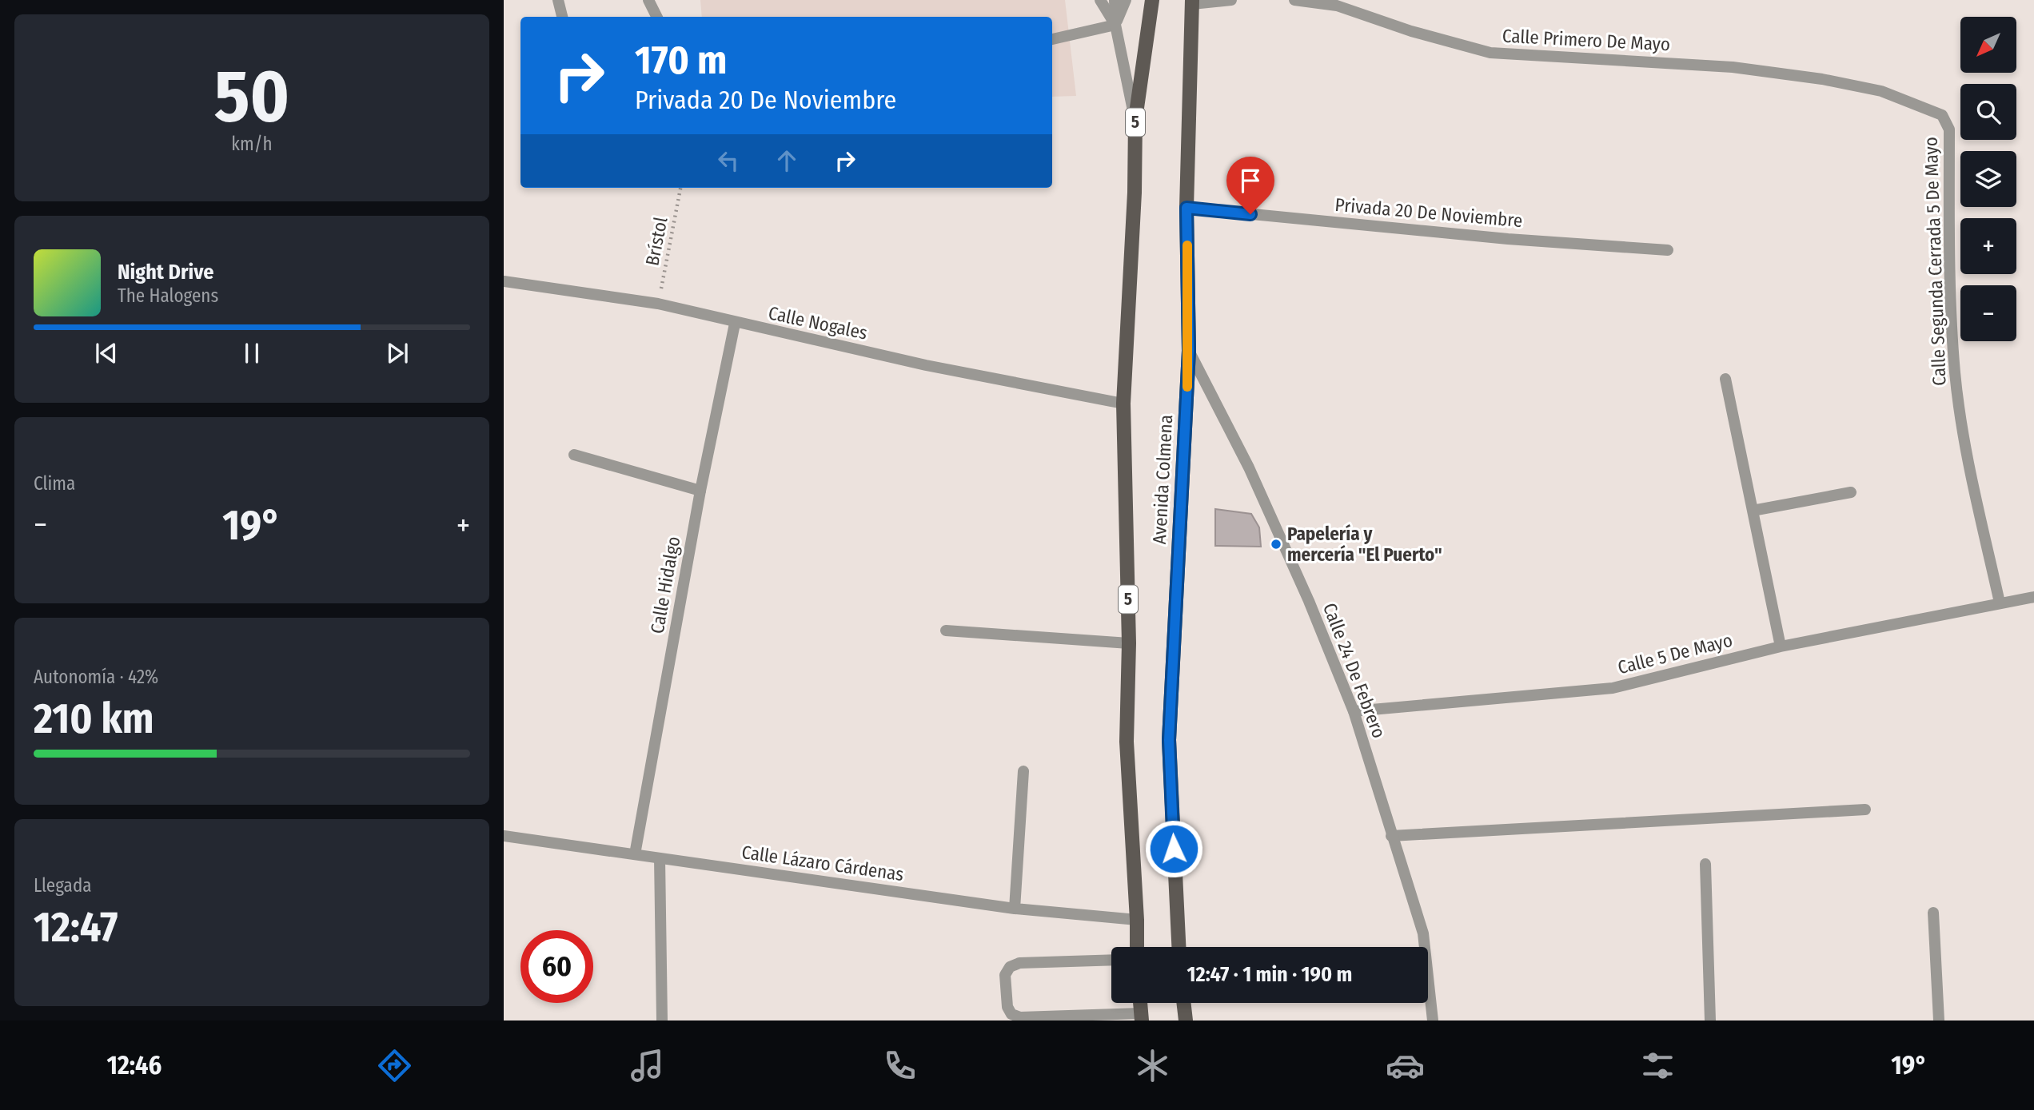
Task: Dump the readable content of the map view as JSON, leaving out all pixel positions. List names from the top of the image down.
{
  "streets": {
    "main road": ["5", "Avenida Colmena"],
    "street": [
      "Calle Primero De Mayo",
      "Privada 20 De Noviembre",
      "Calle Segunda Cerrada 5 De Mayo",
      "Calle Nogales",
      "Calle Hidalgo",
      "Calle 5 De Mayo",
      "Calle 24 De Febrero",
      "Calle Lázaro Cárdenas"
    ],
    "path": ["Brístol"]
  },
  "crossings": [
    ["Calle Primero De Mayo", "Calle Segunda Cerrada 5 De Mayo"],
    ["5", "Calle Nogales"],
    ["5", "Calle Lázaro Cárdenas"],
    ["Privada 20 De Noviembre", "Avenida Colmena"],
    ["Brístol", "Calle Nogales"],
    ["Calle Segunda Cerrada 5 De Mayo", "Calle 5 De Mayo"],
    ["Calle Nogales", "Calle Hidalgo"],
    ["Avenida Colmena", "Calle 24 De Febrero"],
    ["Calle Hidalgo", "Calle Lázaro Cárdenas"],
    ["Calle 5 De Mayo", "Calle 24 De Febrero"]
  ],
  "places": ["Papelería y mercería \"El Puerto\""],
  "north": "bottom left",
  "page": {
    "tile": [
      ["50", "km/h"],
      "Clima",
      ["Autonomía · 42%", "210 km"],
      ["Llegada", "12:47"]
    ],
    "map_buttons": ["+", "−"],
    "turn": ["170 m", "Privada 20 De Noviembre"],
    "song": ["Night Drive", "The Halogens"],
    "heat": ["−", "19°", "+"],
    "limit": "60",
    "trip": "12:47 · 1 min · 190 m",
    "tabs": ["12:46", "19°"]
  }
}
